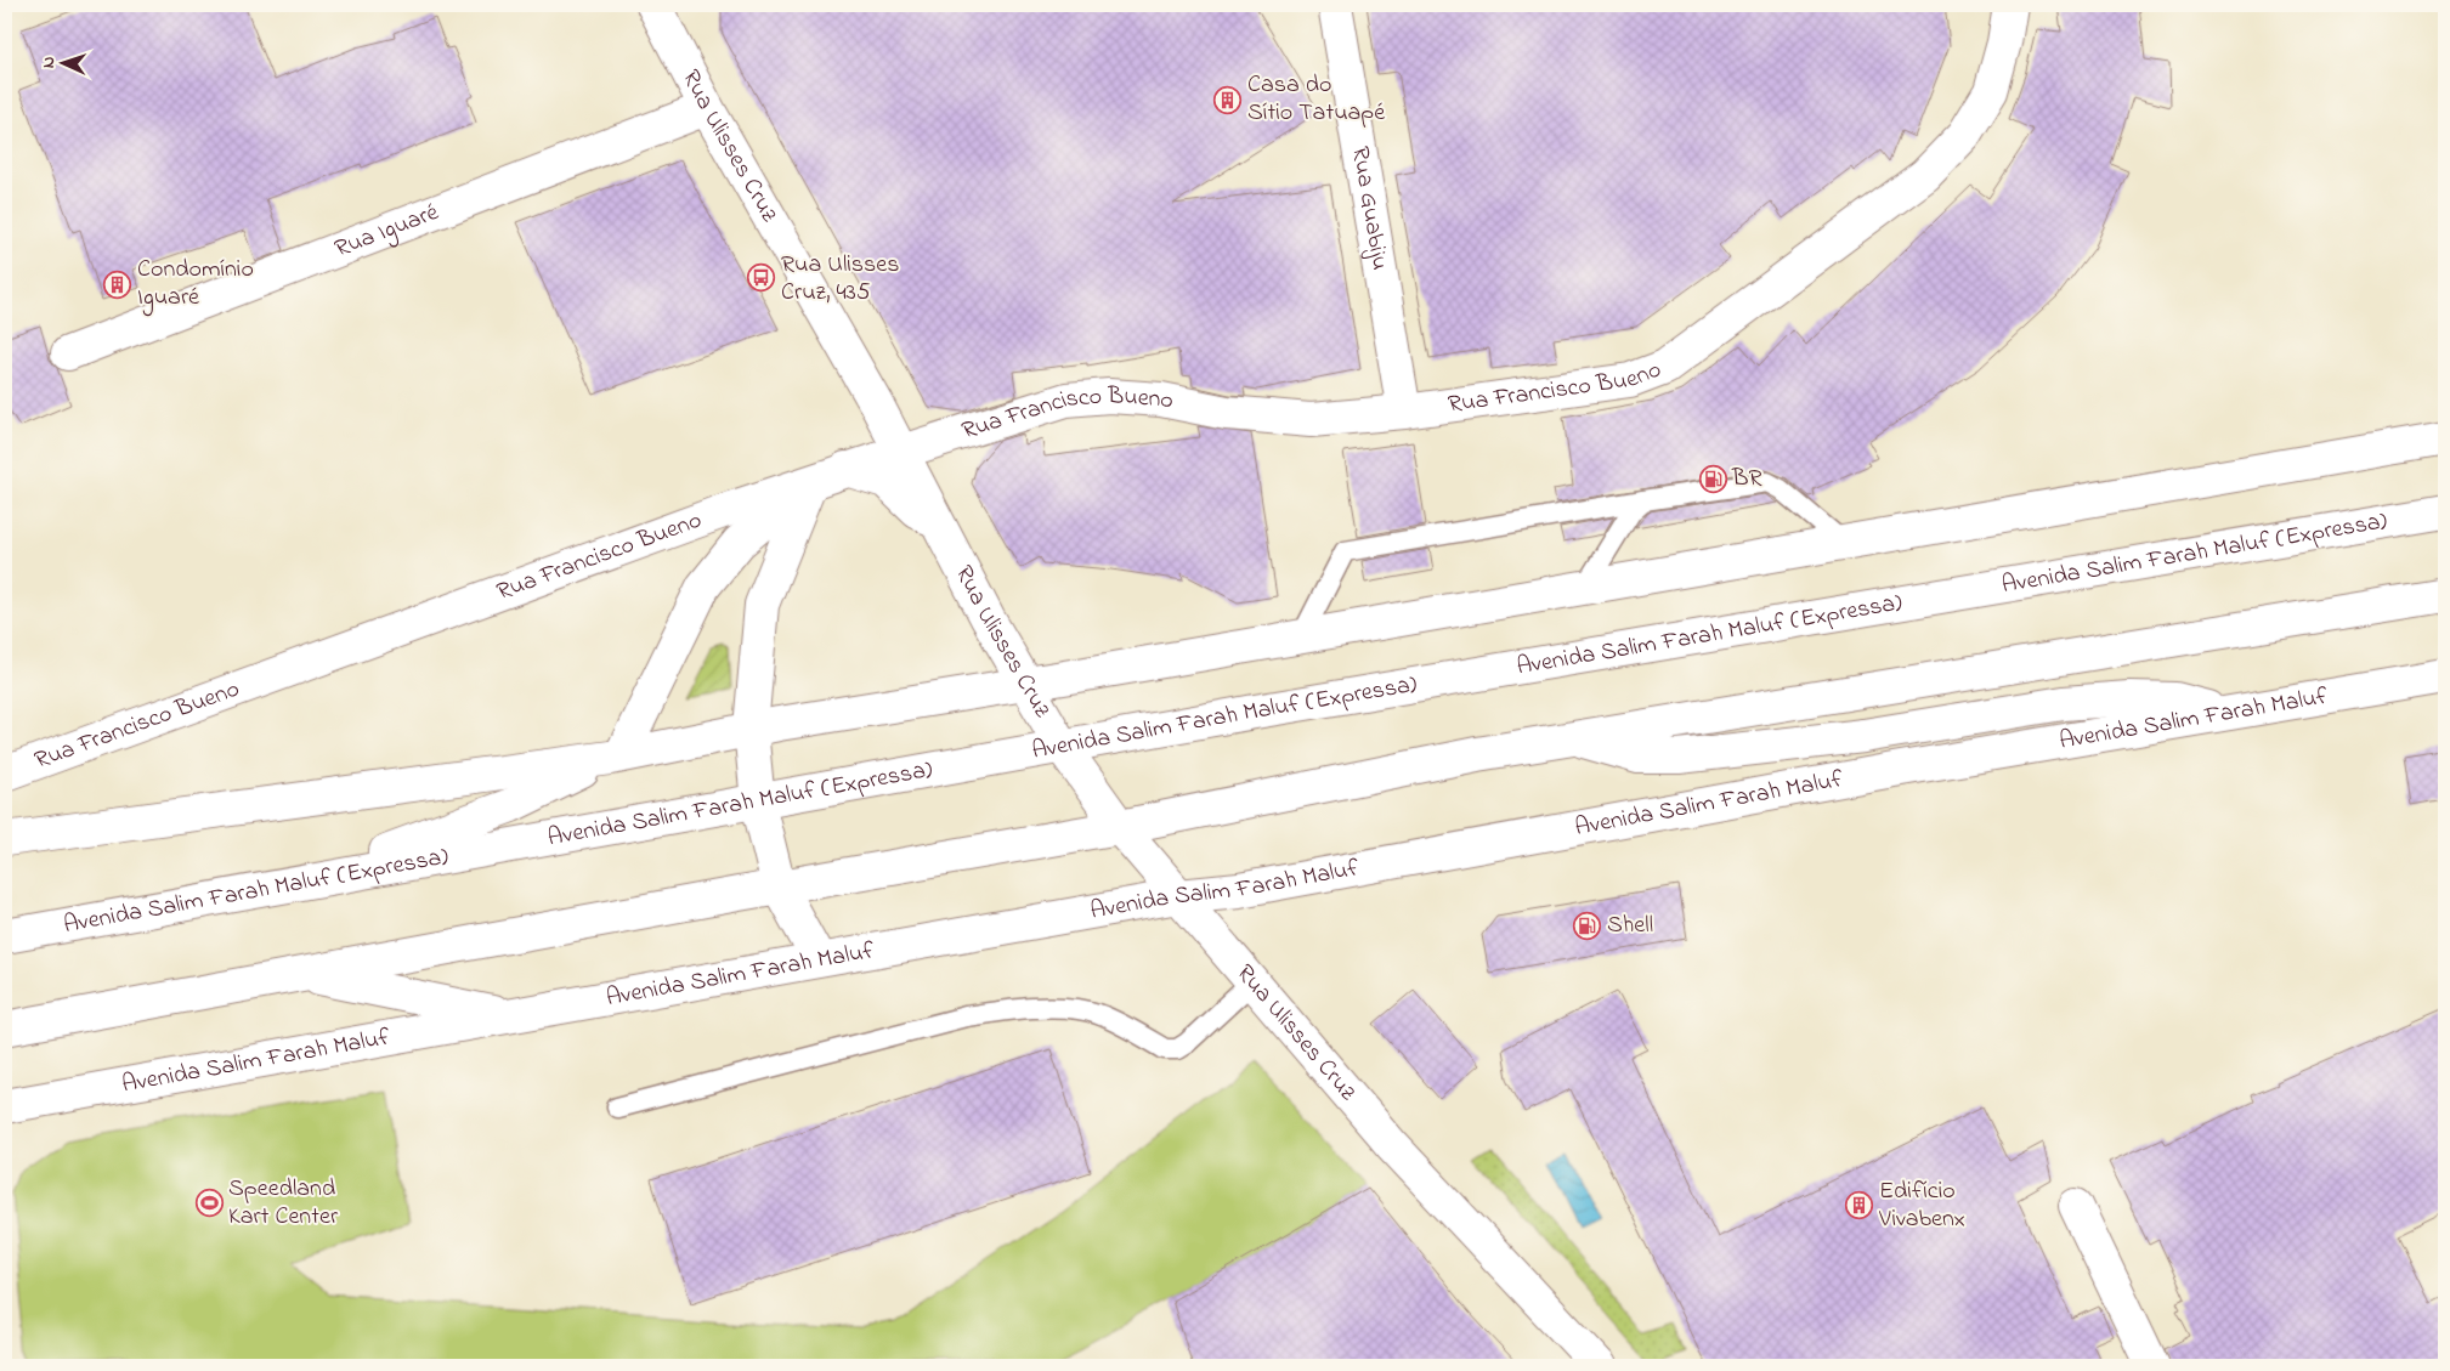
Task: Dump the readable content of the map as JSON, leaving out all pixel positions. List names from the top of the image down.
{
  "streets": {
    "main road": [
      "Rua Ulisses Cruz",
      "Rua Guabiju",
      "Rua Iguaré",
      "Rua Francisco Bueno",
      "Avenida Salim Farah Maluf (Expressa)",
      "Avenida Salim Farah Maluf"
    ]
  },
  "crossings": [
    ["Rua Ulisses Cruz", "Rua Iguaré"],
    ["Rua Ulisses Cruz", "Rua Francisco Bueno"],
    ["Rua Ulisses Cruz", "Avenida Salim Farah Maluf (Expressa)"],
    ["Rua Ulisses Cruz", "Avenida Salim Farah Maluf"],
    ["Rua Guabiju", "Rua Francisco Bueno"]
  ],
  "places": {
    "building": ["Casa do Sítio Tatuapé", "Condomínio Iguaré", "Edifício Vivabenx"],
    "bus stop": ["Rua Ulisses Cruz, 435"],
    "fuel station": ["BR", "Shell"],
    "sports": ["Speedland Kart Center"]
  },
  "north": "left"
}
